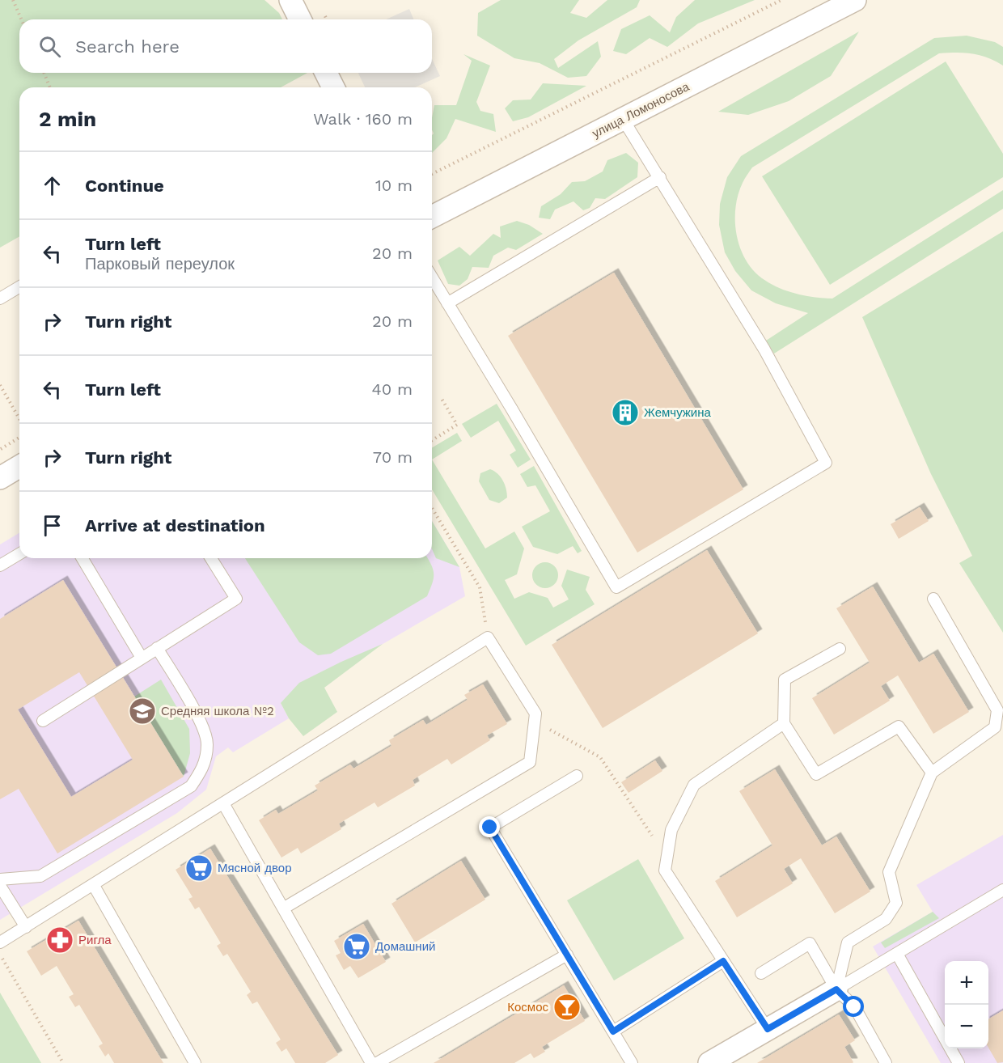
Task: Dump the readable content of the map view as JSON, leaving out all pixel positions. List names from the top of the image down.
{
  "streets": {
    "street": ["улица Ломоносова"]
  },
  "places": {
    "building": ["Жемчужина"],
    "school or university": ["Средняя школа №2"],
    "supermarket": ["Мясной двор", "Домашний"],
    "pharmacy": ["Ригла"],
    "bar": ["Космос"]
  },
  "page": {
    "search": "Search here",
    "heading": ["2 min", "Walk · 160 m"],
    "list": [
      ["Continue", "10 m"],
      ["Turn left", "Парковый переулок", "20 m"],
      ["Turn right", "20 m"],
      ["Turn left", "40 m"],
      ["Turn right", "70 m"],
      "Arrive at destination"
    ],
    "map_buttons": ["+", "−"]
  }
}
